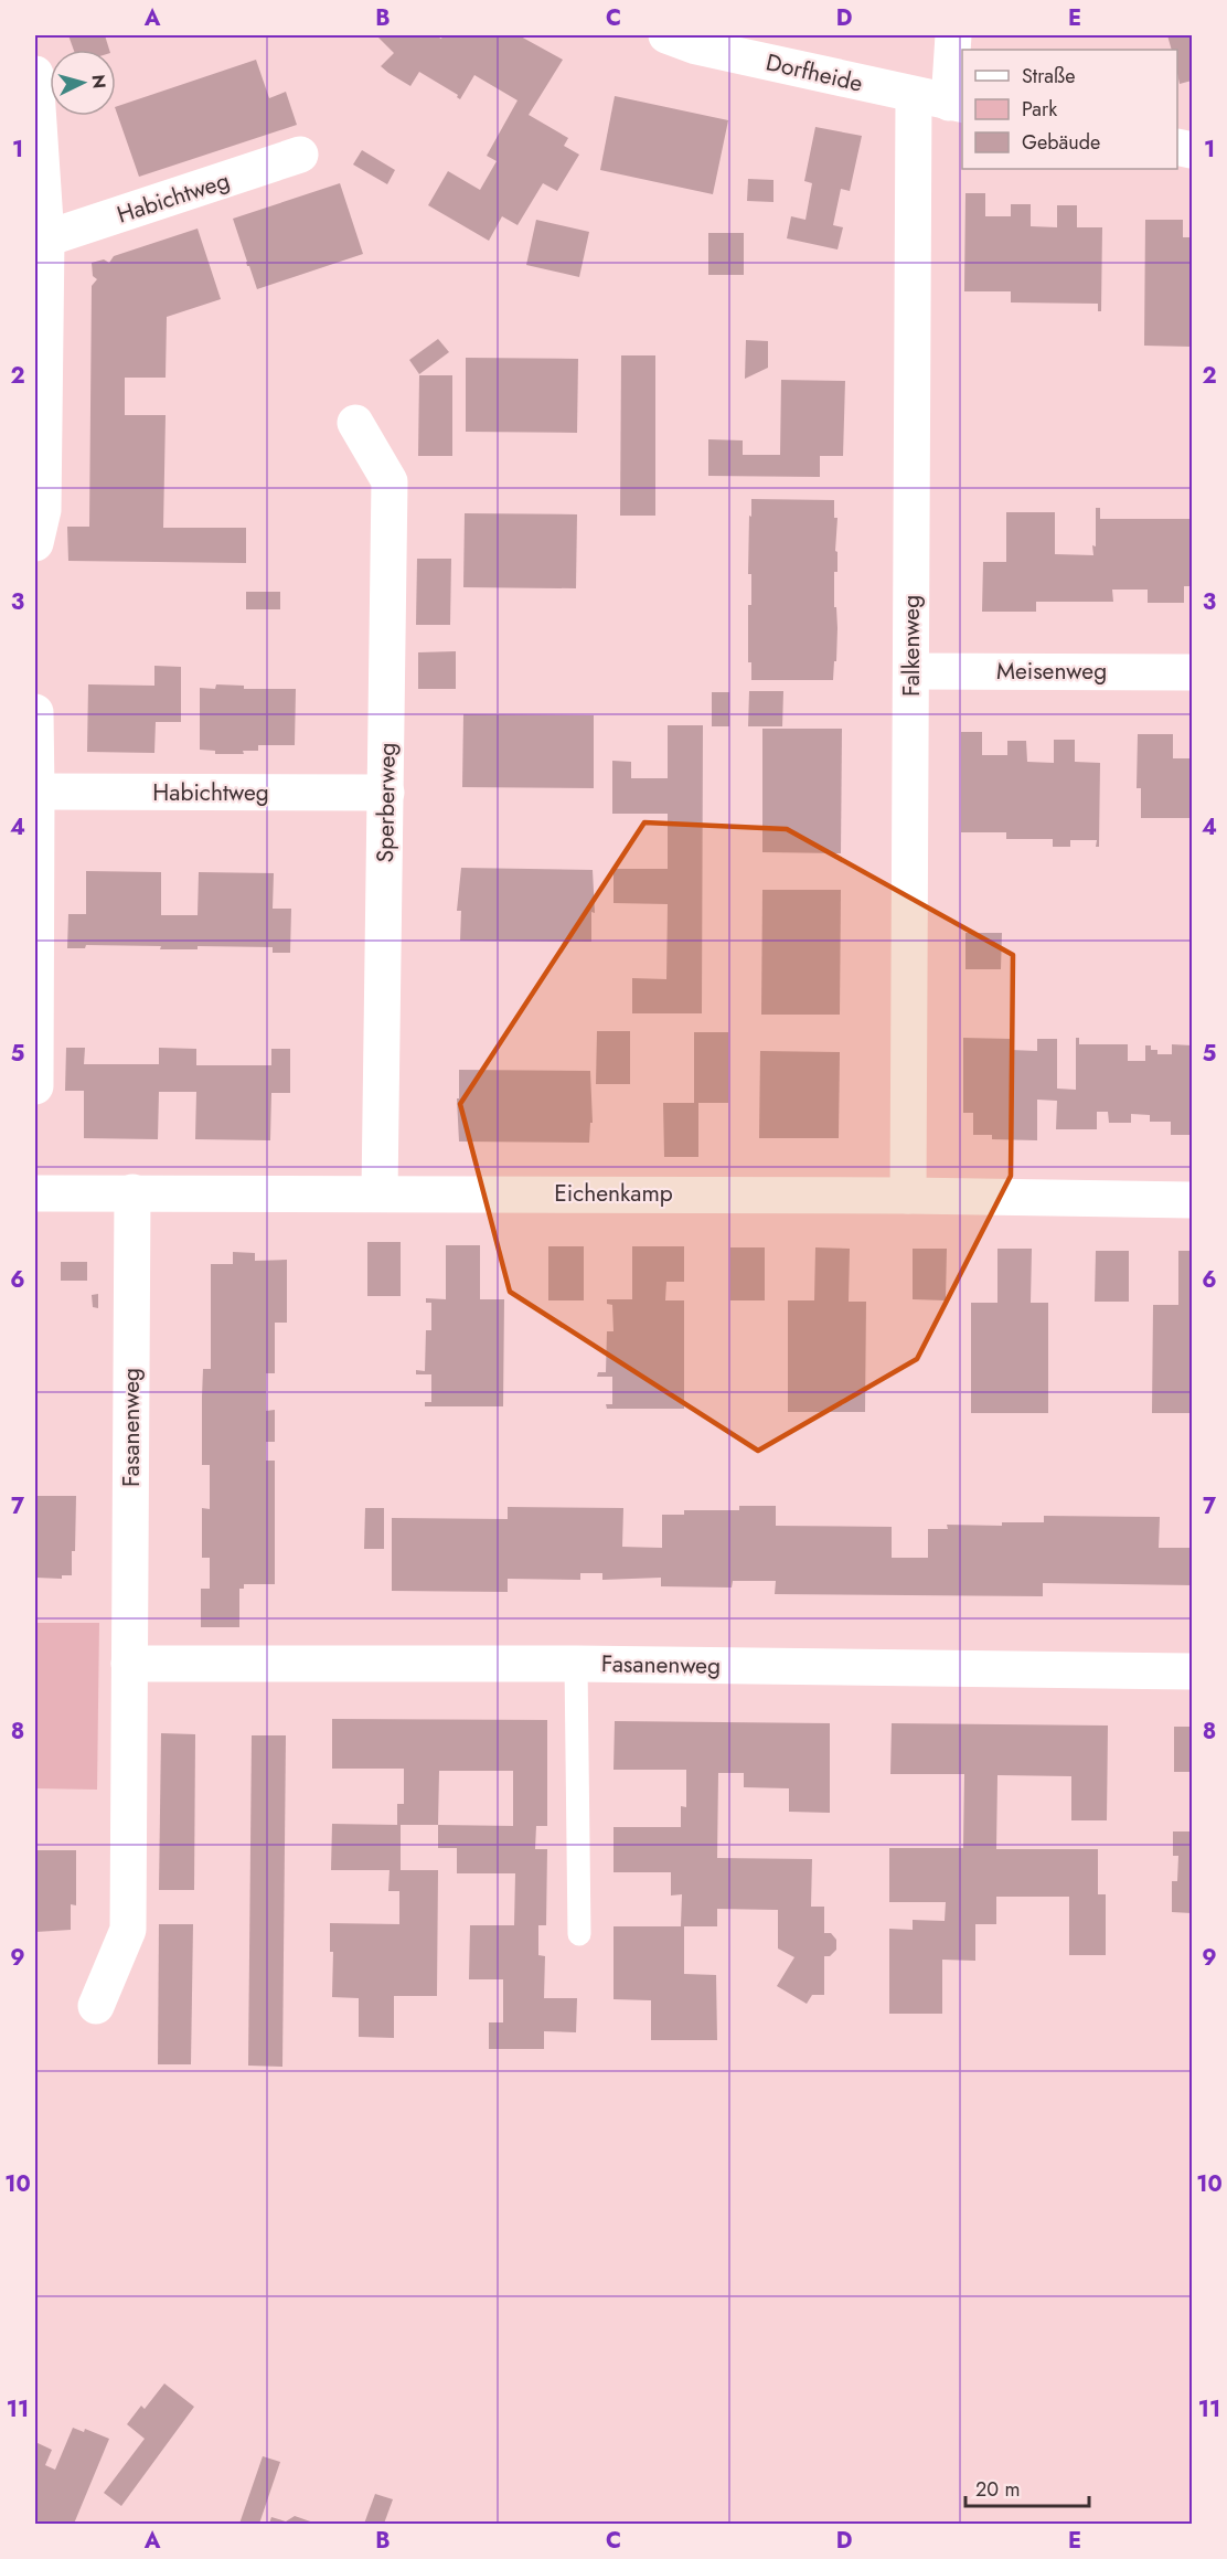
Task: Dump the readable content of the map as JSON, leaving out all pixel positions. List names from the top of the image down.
{
  "streets": {
    "street": [
      "Dorfheide",
      "Habichtweg",
      "Falkenweg",
      "Meisenweg",
      "Sperberweg",
      "Eichenkamp",
      "Fasanenweg"
    ]
  },
  "crossings": [
    ["Dorfheide", "Falkenweg"],
    ["Habichtweg", "Sperberweg"],
    ["Falkenweg", "Meisenweg"],
    ["Falkenweg", "Eichenkamp"],
    ["Sperberweg", "Eichenkamp"],
    ["Eichenkamp", "Fasanenweg"]
  ],
  "legend": ["Straße", "Park", "Gebäude"],
  "scale_bar": "20 m",
  "north": "right",
  "grid": {
    "columns": [
      "A",
      "B",
      "C",
      "D",
      "E"
    ],
    "rows": [
      "1",
      "2",
      "3",
      "4",
      "5",
      "6",
      "7",
      "8",
      "9",
      "10",
      "11"
    ]
  }
}
